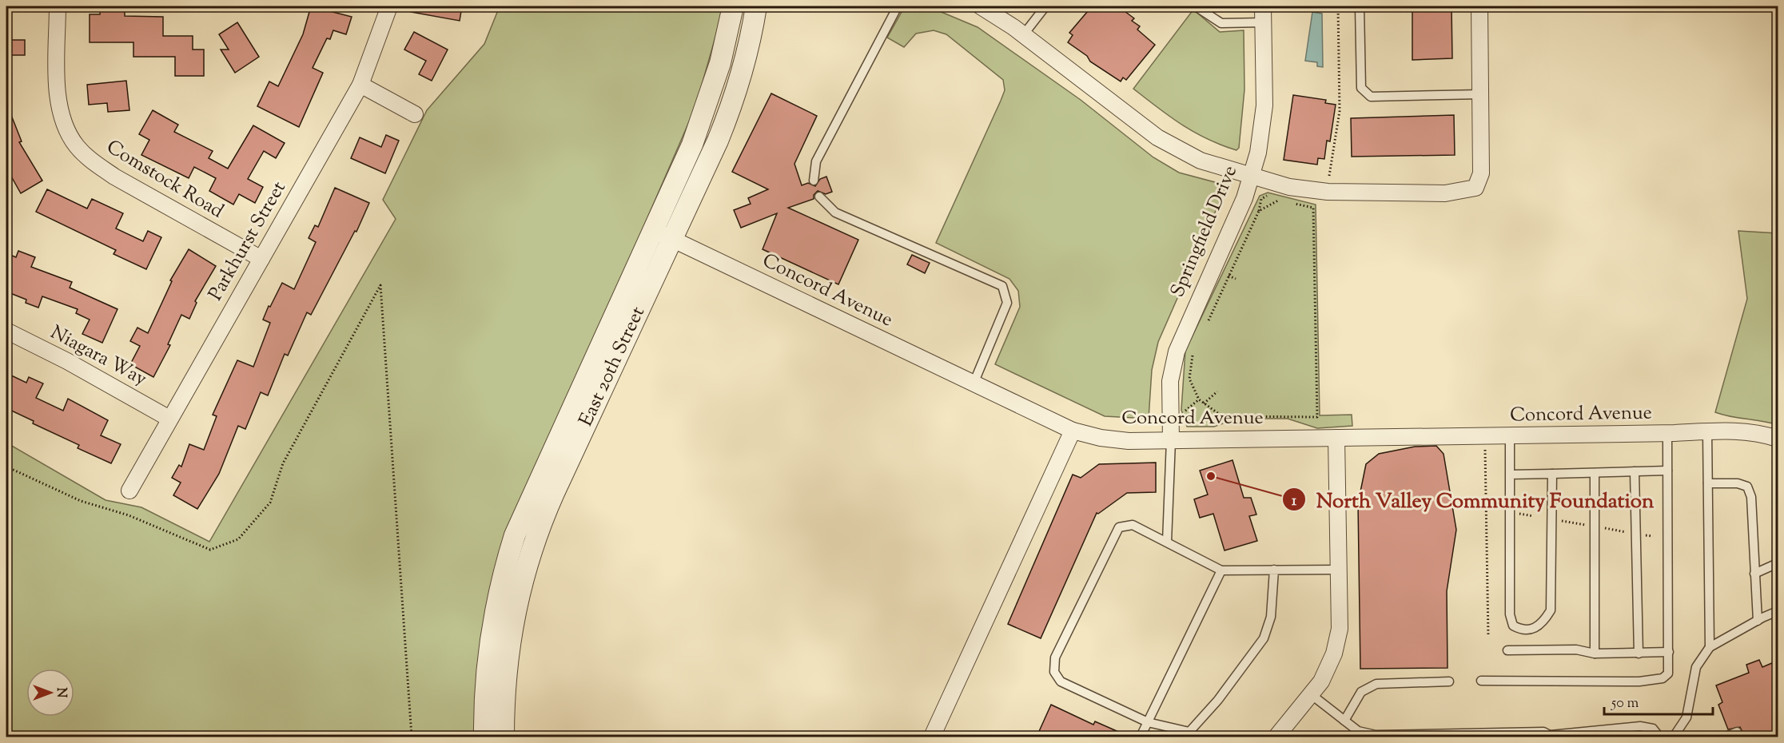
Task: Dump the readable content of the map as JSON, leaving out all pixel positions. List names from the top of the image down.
{
  "streets": {
    "street": [
      "Comstock Road",
      "Springfield Drive",
      "Parkhurst Street",
      "Concord Avenue",
      "Niagara Way",
      "East 20th Street"
    ]
  },
  "crossings": [
    ["Comstock Road", "Parkhurst Street"],
    ["Springfield Drive", "Concord Avenue"],
    ["Parkhurst Street", "Niagara Way"],
    ["Concord Avenue", "East 20th Street"]
  ],
  "places": ["North Valley Community Foundation"],
  "scale_bar": "50 m",
  "north": "right"
}
